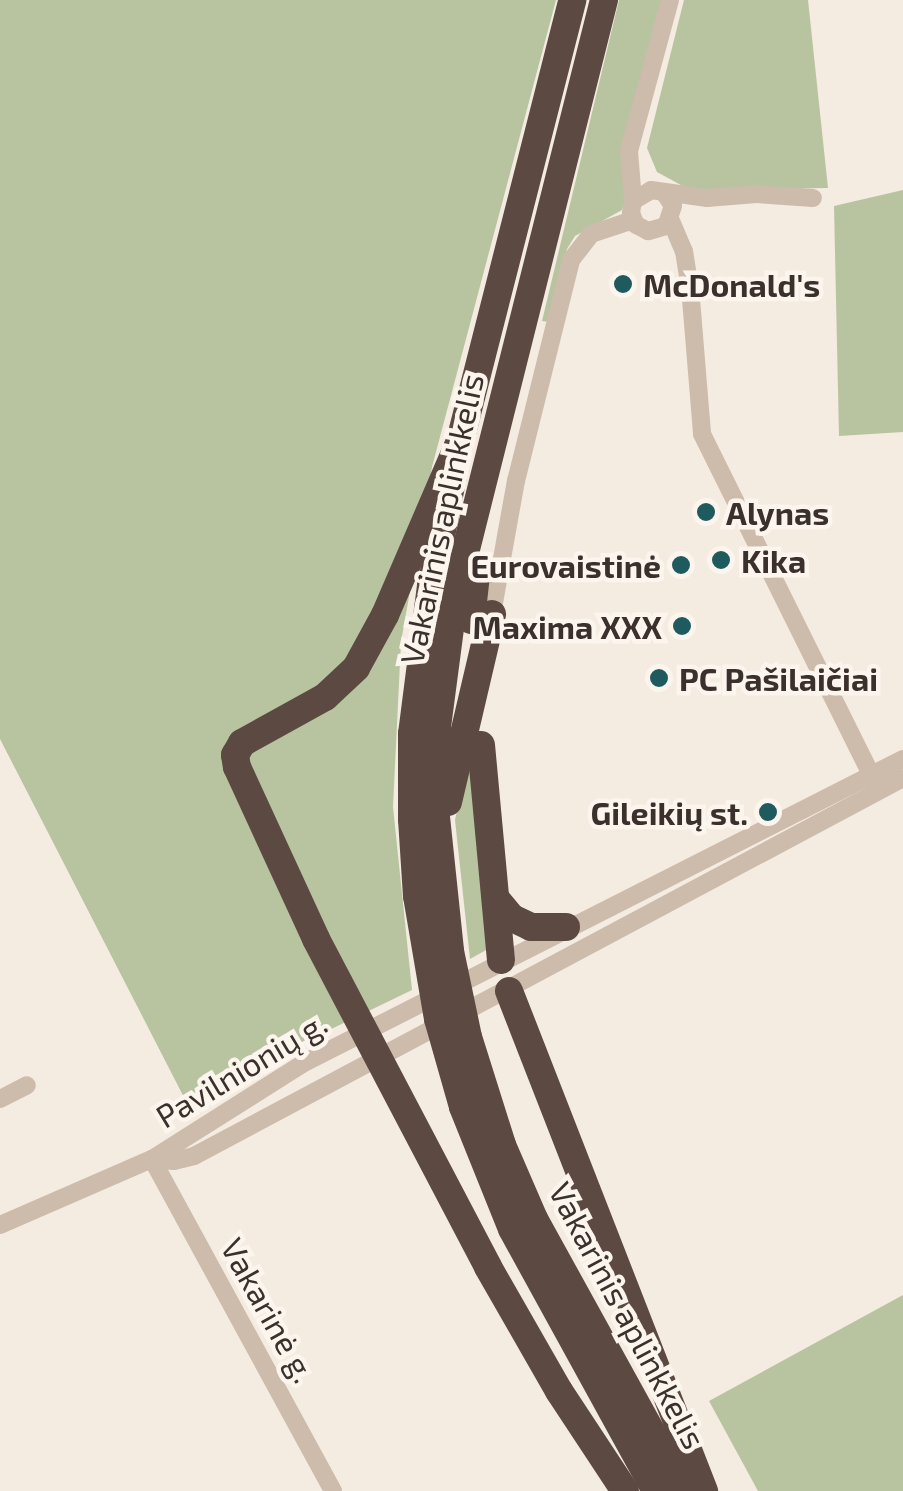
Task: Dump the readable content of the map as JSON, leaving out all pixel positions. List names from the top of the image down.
{
  "streets": {
    "highway": ["Vakarinis aplinkkelis"],
    "street": ["Pavilnionių g.", "Vakarinė g."]
  },
  "crossings": [
    ["Pavilnionių g.", "Vakarinė g."]
  ],
  "places": [
    "McDonald's",
    "Alynas",
    "Kika",
    "Eurovaistinė",
    "Maxima XXX",
    "PC Pašilaičiai",
    "Gileikių st."
  ]
}
